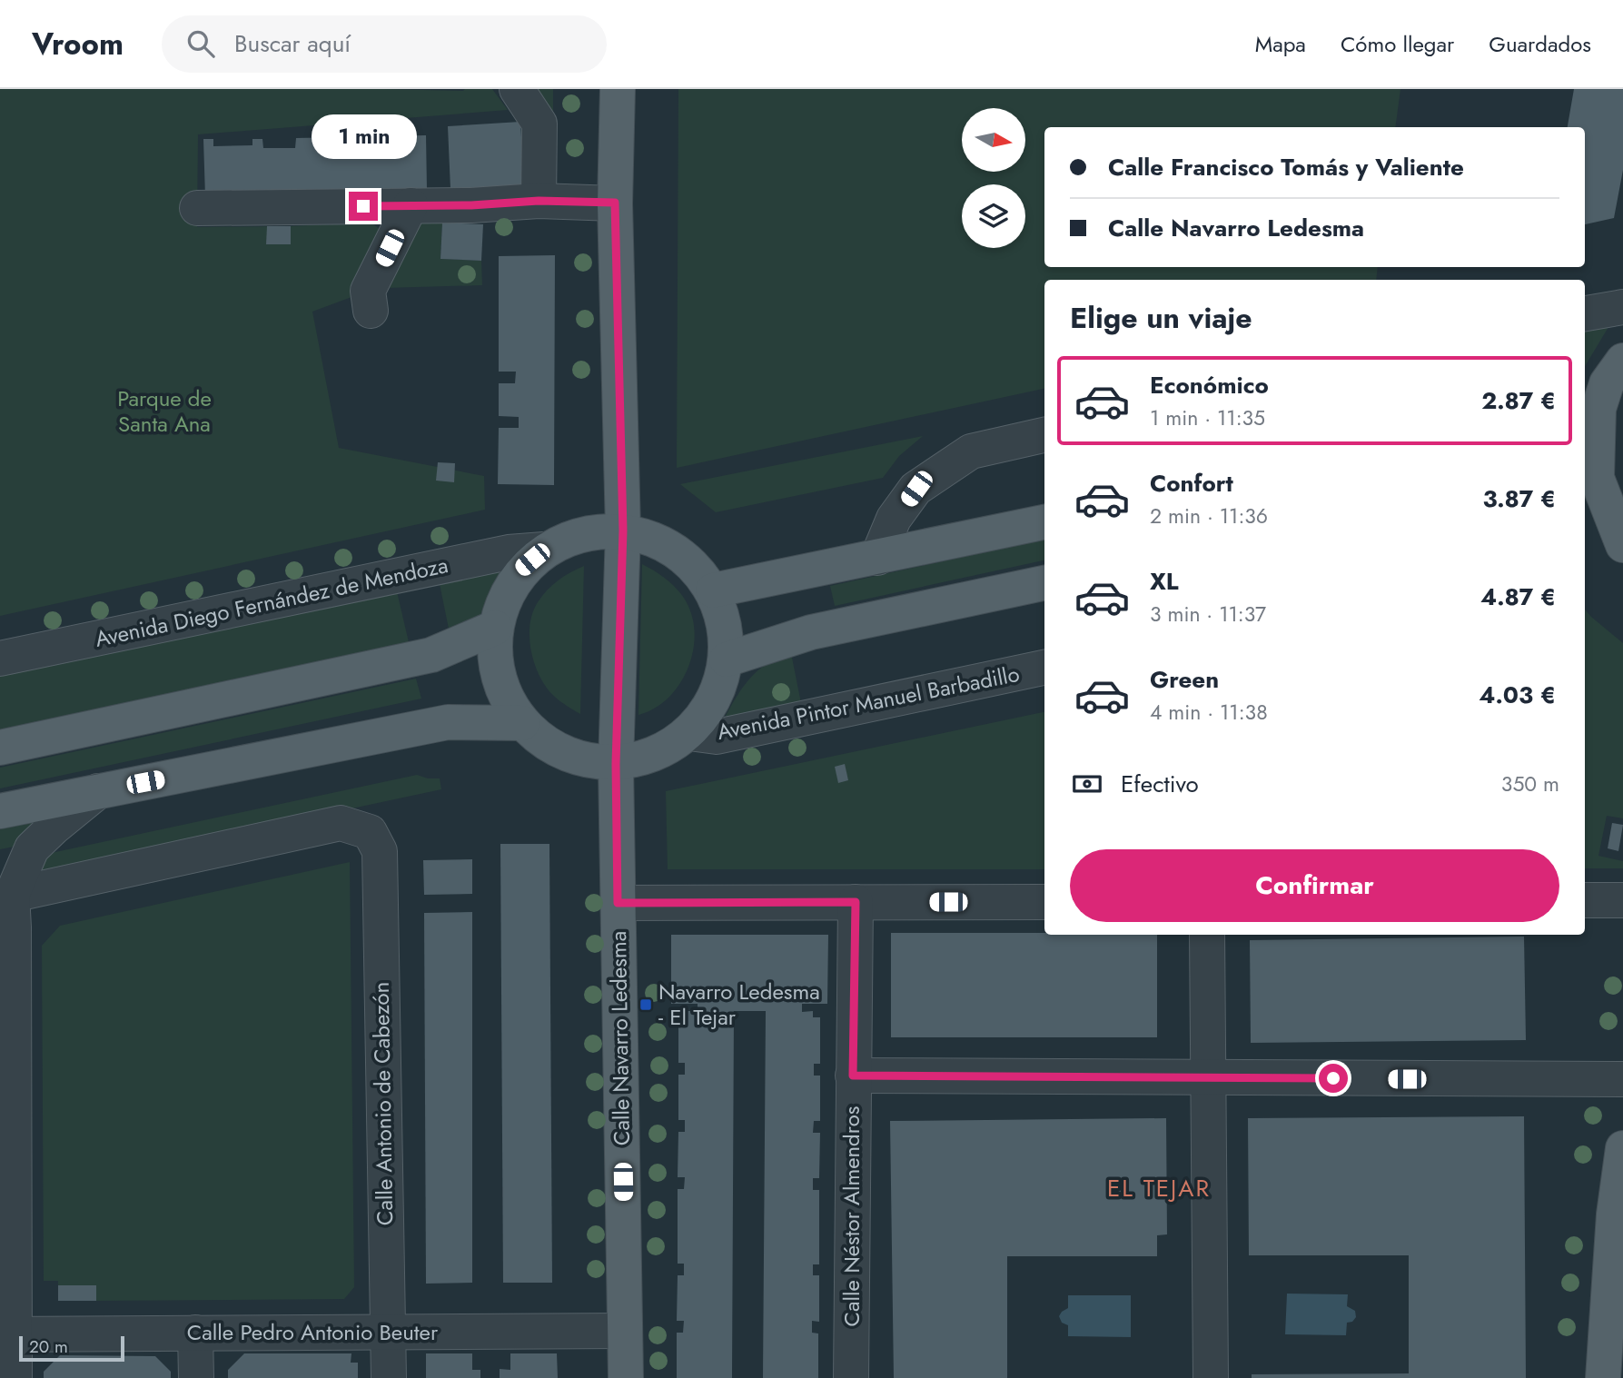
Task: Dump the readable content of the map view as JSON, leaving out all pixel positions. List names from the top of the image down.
{
  "streets": {
    "main road": ["Calle Navarro Ledesma"],
    "street": [
      "Avenida Diego Fernández de Mendoza",
      "Avenida Pintor Manuel Barbadillo",
      "Calle Antonio de Cabezón",
      "Calle Néstor Almendros",
      "Calle Pedro Antonio Beuter"
    ]
  },
  "crossings": [
    ["Calle Navarro Ledesma", "Calle Pedro Antonio Beuter"],
    ["Calle Antonio de Cabezón", "Calle Pedro Antonio Beuter"]
  ],
  "districts": ["EL TEJAR"],
  "parks": ["Parque de Santa Ana"],
  "places": {
    "transit": ["Navarro Ledesma - El Tejar"]
  },
  "scale_bar": "20 m",
  "north": "right",
  "page": {
    "header": "Vroom",
    "search": "Buscar aquí",
    "nav": ["Mapa", "Cómo llegar", "Guardados"],
    "bubble": "1 min",
    "banner": ["Calle Francisco Tomás y Valiente", "Calle Navarro Ledesma"],
    "heading": "Elige un viaje",
    "list": [
      {
        "name": "Económico",
        "note": "1 min · 11:35",
        "value": "2.87 €"
      },
      {
        "name": "Confort",
        "note": "2 min · 11:36",
        "value": "3.87 €"
      },
      {
        "name": "XL",
        "note": "3 min · 11:37",
        "value": "4.87 €"
      },
      {
        "name": "Green",
        "note": "4 min · 11:38",
        "value": "4.03 €"
      }
    ],
    "pay": ["Efectivo", "350 m"],
    "buttons": "Confirmar",
    "scale": "20 m"
  }
}
